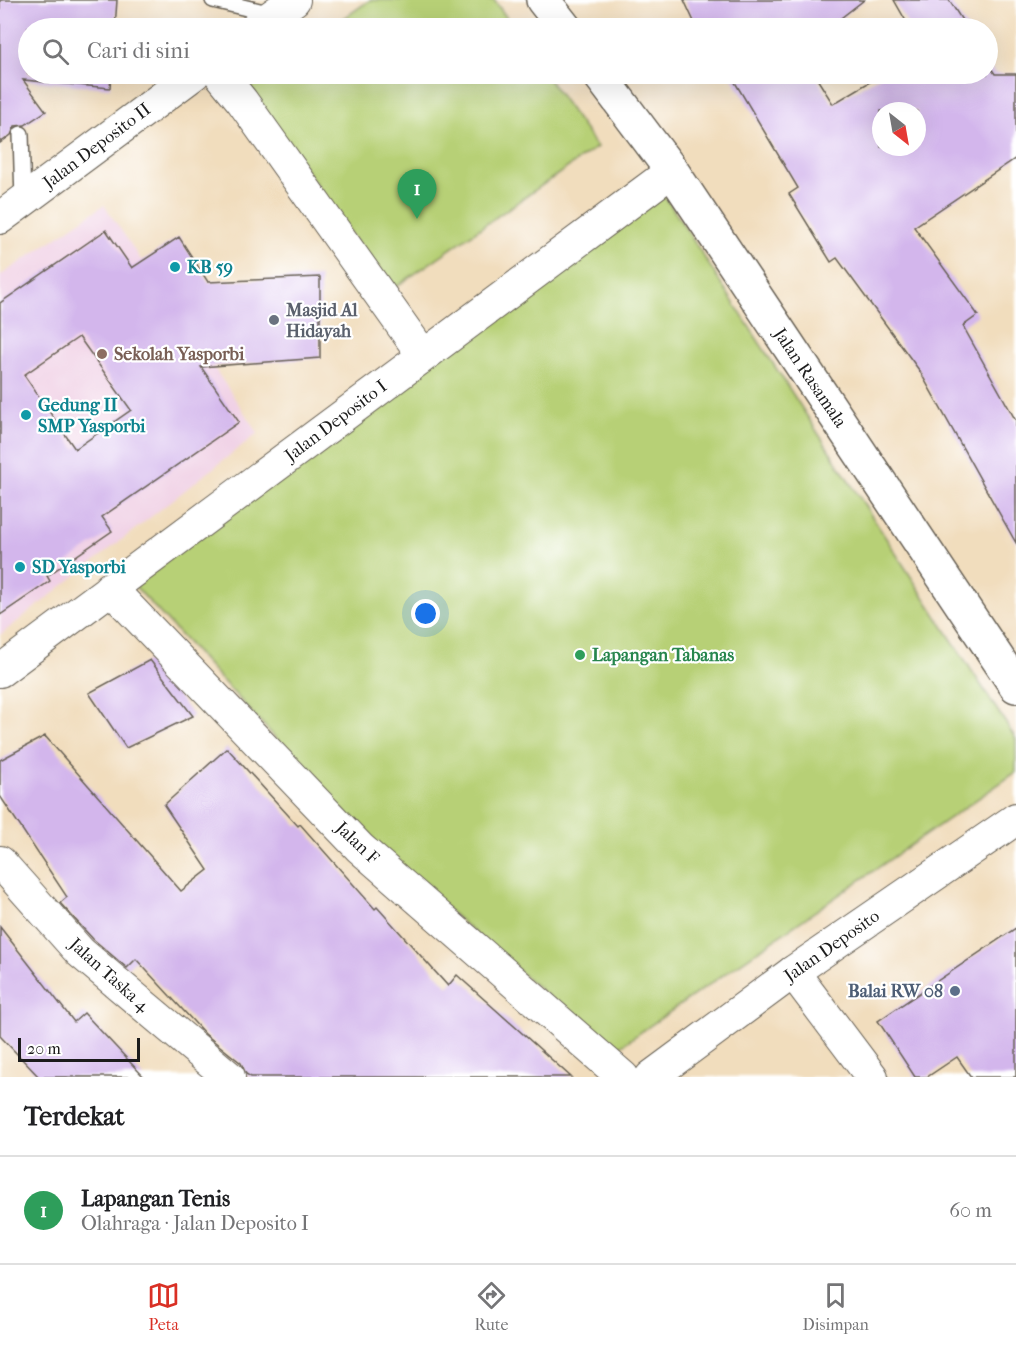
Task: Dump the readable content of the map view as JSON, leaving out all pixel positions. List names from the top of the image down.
{
  "streets": {
    "street": [
      "Jalan Deposito II",
      "Jalan Rasamala",
      "Jalan Deposito I",
      "Jalan F",
      "Jalan Deposito",
      "Jalan Taska 4"
    ]
  },
  "crossings": [
    ["Jalan Rasamala", "Jalan Deposito I"],
    ["Jalan Deposito I", "Jalan F"]
  ],
  "places": [
    "KB 59",
    "Masjid Al Hidayah",
    "Sekolah Yasporbi",
    "Gedung II SMP Yasporbi",
    "SD Yasporbi",
    "Lapangan Tabanas",
    "Balai RW 08"
  ],
  "scale_bar": "20 m",
  "north": "bottom right",
  "page": {
    "search": "Cari di sini",
    "pins": "1",
    "scale": "20 m",
    "heading": "Terdekat",
    "list": [
      {
        "mark": "1",
        "name": "Lapangan Tenis",
        "note": "Olahraga · Jalan Deposito I",
        "value": "60 m"
      }
    ],
    "nav": ["Peta", "Rute", "Disimpan"]
  }
}
